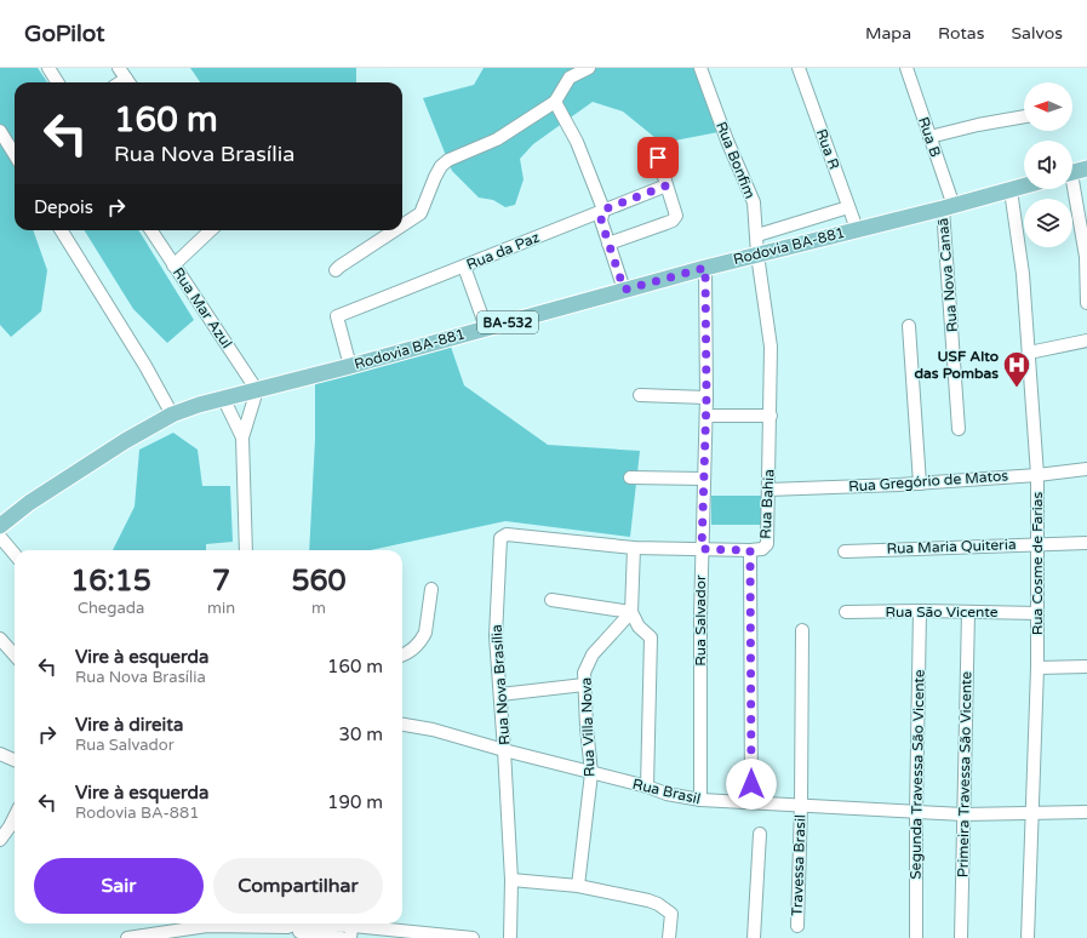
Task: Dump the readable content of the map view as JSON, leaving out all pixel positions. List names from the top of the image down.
{
  "streets": {
    "main road": ["Rodovia BA-881", "BA-532"],
    "street": [
      "Rua B",
      "Rua R",
      "Rua Bonfim",
      "Rua da Paz",
      "Rua Nova Canaã",
      "Rua Mar Azul",
      "Rua Gregório de Matos",
      "Rua Bahia",
      "Rua Maria Quiteria",
      "Rua Cosme de Farias",
      "Rua São Vicente",
      "Rua Salvador",
      "Rua Nova Brasília",
      "Rua Villa Nova",
      "Segunda Travessa São Vicente",
      "Primeira Travessa São Vicente",
      "Rua Brasil",
      "Travessa Brasil"
    ]
  },
  "crossings": [
    ["Rua B", "Rodovia BA-881"],
    ["Rua B", "Rua Nova Canaã"],
    ["Rua R", "Rodovia BA-881"],
    ["Rua Bonfim", "Rodovia BA-881"],
    ["Rua Bonfim", "Rua Bahia"],
    ["Rodovia BA-881", "Rua da Paz"],
    ["Rodovia BA-881", "Rua Nova Canaã"],
    ["Rodovia BA-881", "Rua Mar Azul"],
    ["Rodovia BA-881", "Rua Bahia"],
    ["Rodovia BA-881", "Rua Cosme de Farias"],
    ["Rodovia BA-881", "Rua Salvador"],
    ["Rua Gregório de Matos", "Rua Bahia"],
    ["Rua Gregório de Matos", "Rua Cosme de Farias"],
    ["Rua Bahia", "Rua Nova Brasília"],
    ["Rua Bahia", "Rua Brasil"],
    ["Rua Maria Quiteria", "Rua Cosme de Farias"],
    ["Rua Cosme de Farias", "Rua São Vicente"],
    ["Rua Cosme de Farias", "Rua Brasil"],
    ["Rua São Vicente", "Segunda Travessa São Vicente"],
    ["Rua São Vicente", "Primeira Travessa São Vicente"],
    ["Rua Salvador", "Rua Nova Brasília"],
    ["Rua Salvador", "Rua Brasil"],
    ["Rua Nova Brasília", "Rua Brasil"],
    ["Rua Villa Nova", "Rua Brasil"],
    ["Segunda Travessa São Vicente", "Rua Brasil"],
    ["Primeira Travessa São Vicente", "Rua Brasil"],
    ["Rua Brasil", "Travessa Brasil"]
  ],
  "places": {
    "hospital": ["USF Alto das Pombas"]
  },
  "north": "left",
  "page": {
    "header": "GoPilot",
    "nav": ["Mapa", "Rotas", "Salvos"],
    "turn": ["160 m", "Rua Nova Brasília"],
    "then": "Depois",
    "eta": [
      "16:15",
      "Chegada",
      "7",
      "min",
      "560",
      "m"
    ],
    "list": [
      {
        "name": "Vire à esquerda",
        "note": "Rua Nova Brasília",
        "value": "160 m"
      },
      {
        "name": "Vire à direita",
        "note": "Rua Salvador",
        "value": "30 m"
      },
      {
        "name": "Vire à esquerda",
        "note": "Rodovia BA-881",
        "value": "190 m"
      }
    ],
    "buttons": ["Sair", "Compartilhar"]
  }
}
